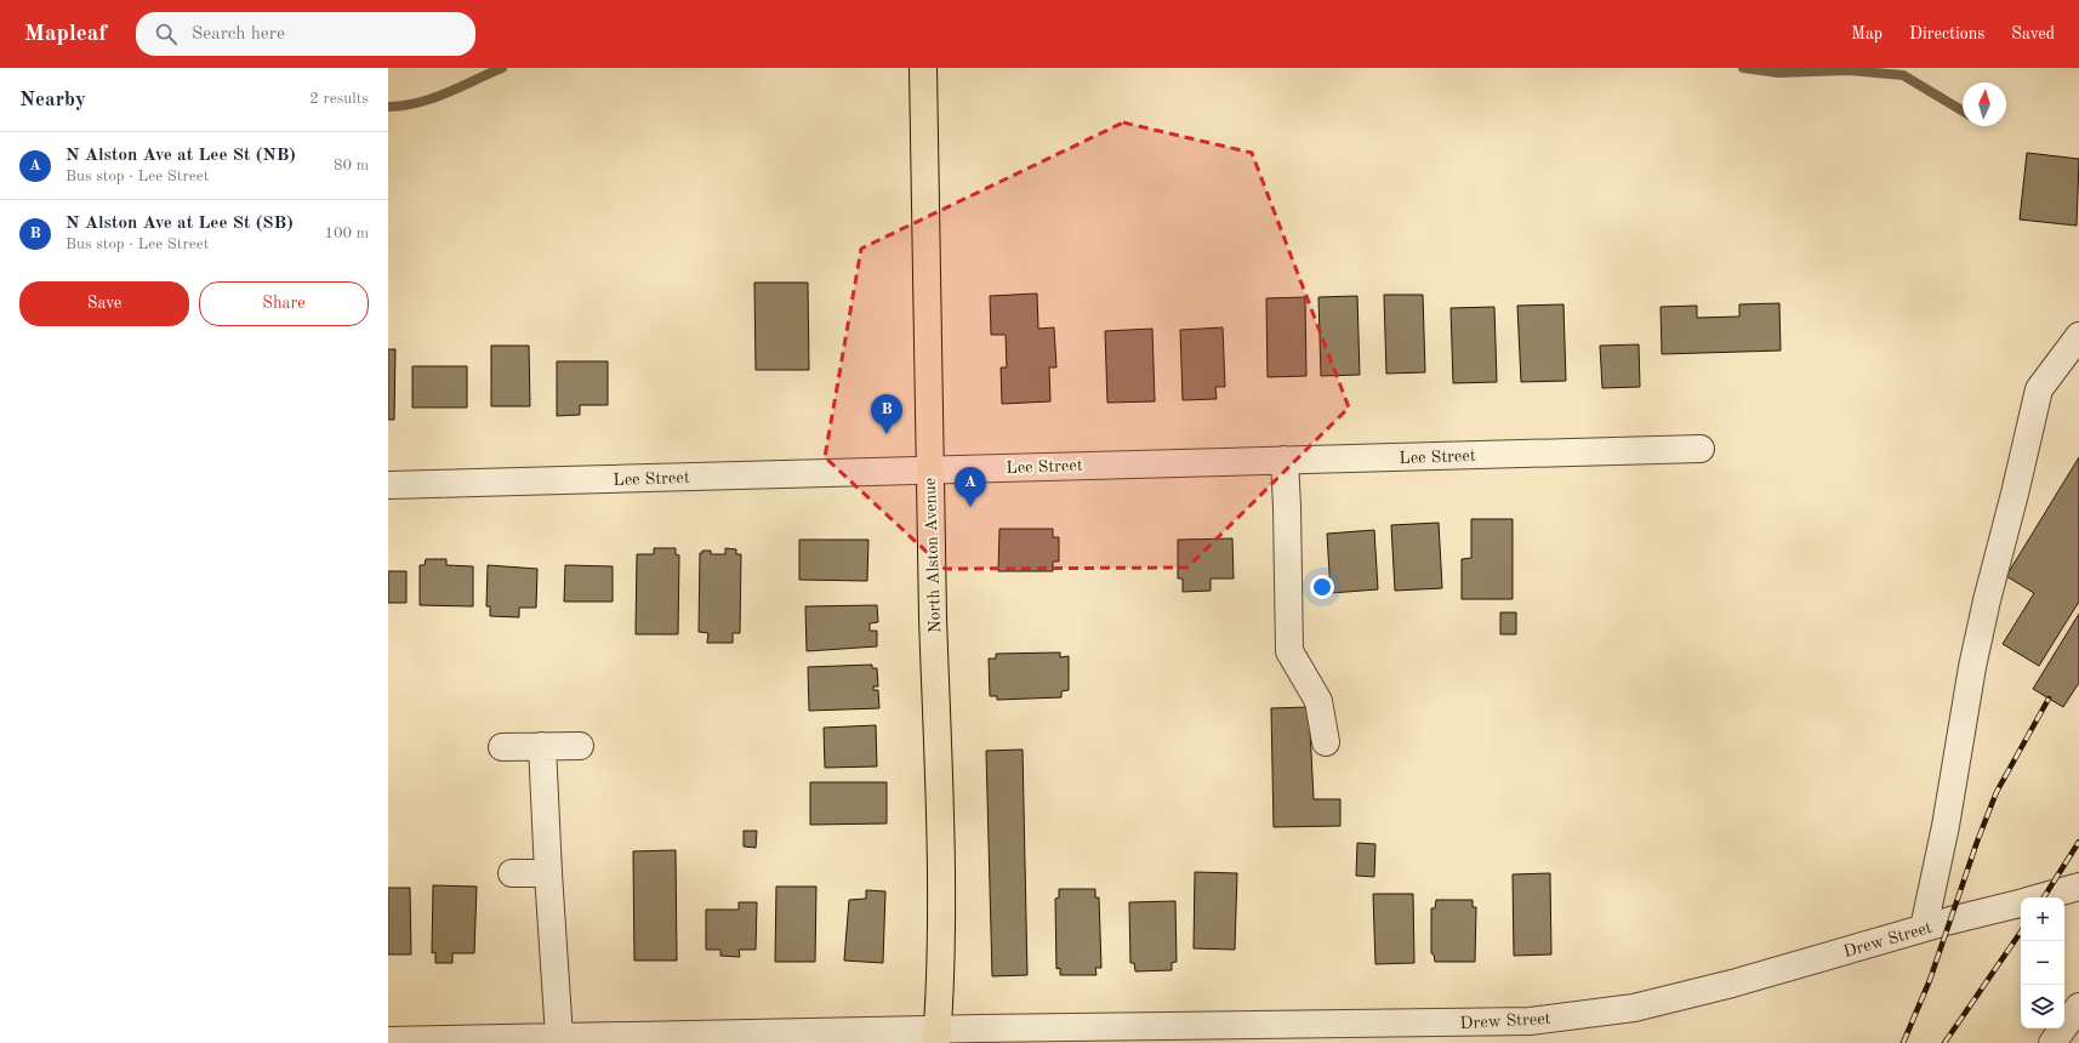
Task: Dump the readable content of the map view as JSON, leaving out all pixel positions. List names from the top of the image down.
{
  "streets": {
    "main road": ["North Alston Avenue"],
    "street": ["Lee Street", "Drew Street"]
  },
  "crossings": [
    ["Lee Street", "North Alston Avenue"],
    ["North Alston Avenue", "Drew Street"]
  ],
  "north": "top",
  "page": {
    "header": "Mapleaf",
    "search": "Search here",
    "nav": ["Map", "Directions", "Saved"],
    "heading": ["Nearby", "2 results"],
    "list": [
      {
        "mark": "A",
        "name": "N Alston Ave at Lee St (NB)",
        "note": "Bus stop · Lee Street",
        "value": "80 m"
      },
      {
        "mark": "B",
        "name": "N Alston Ave at Lee St (SB)",
        "note": "Bus stop · Lee Street",
        "value": "100 m"
      }
    ],
    "buttons": ["Save", "Share"],
    "pins": ["B", "A"],
    "map_buttons": ["+", "−"]
  }
}
